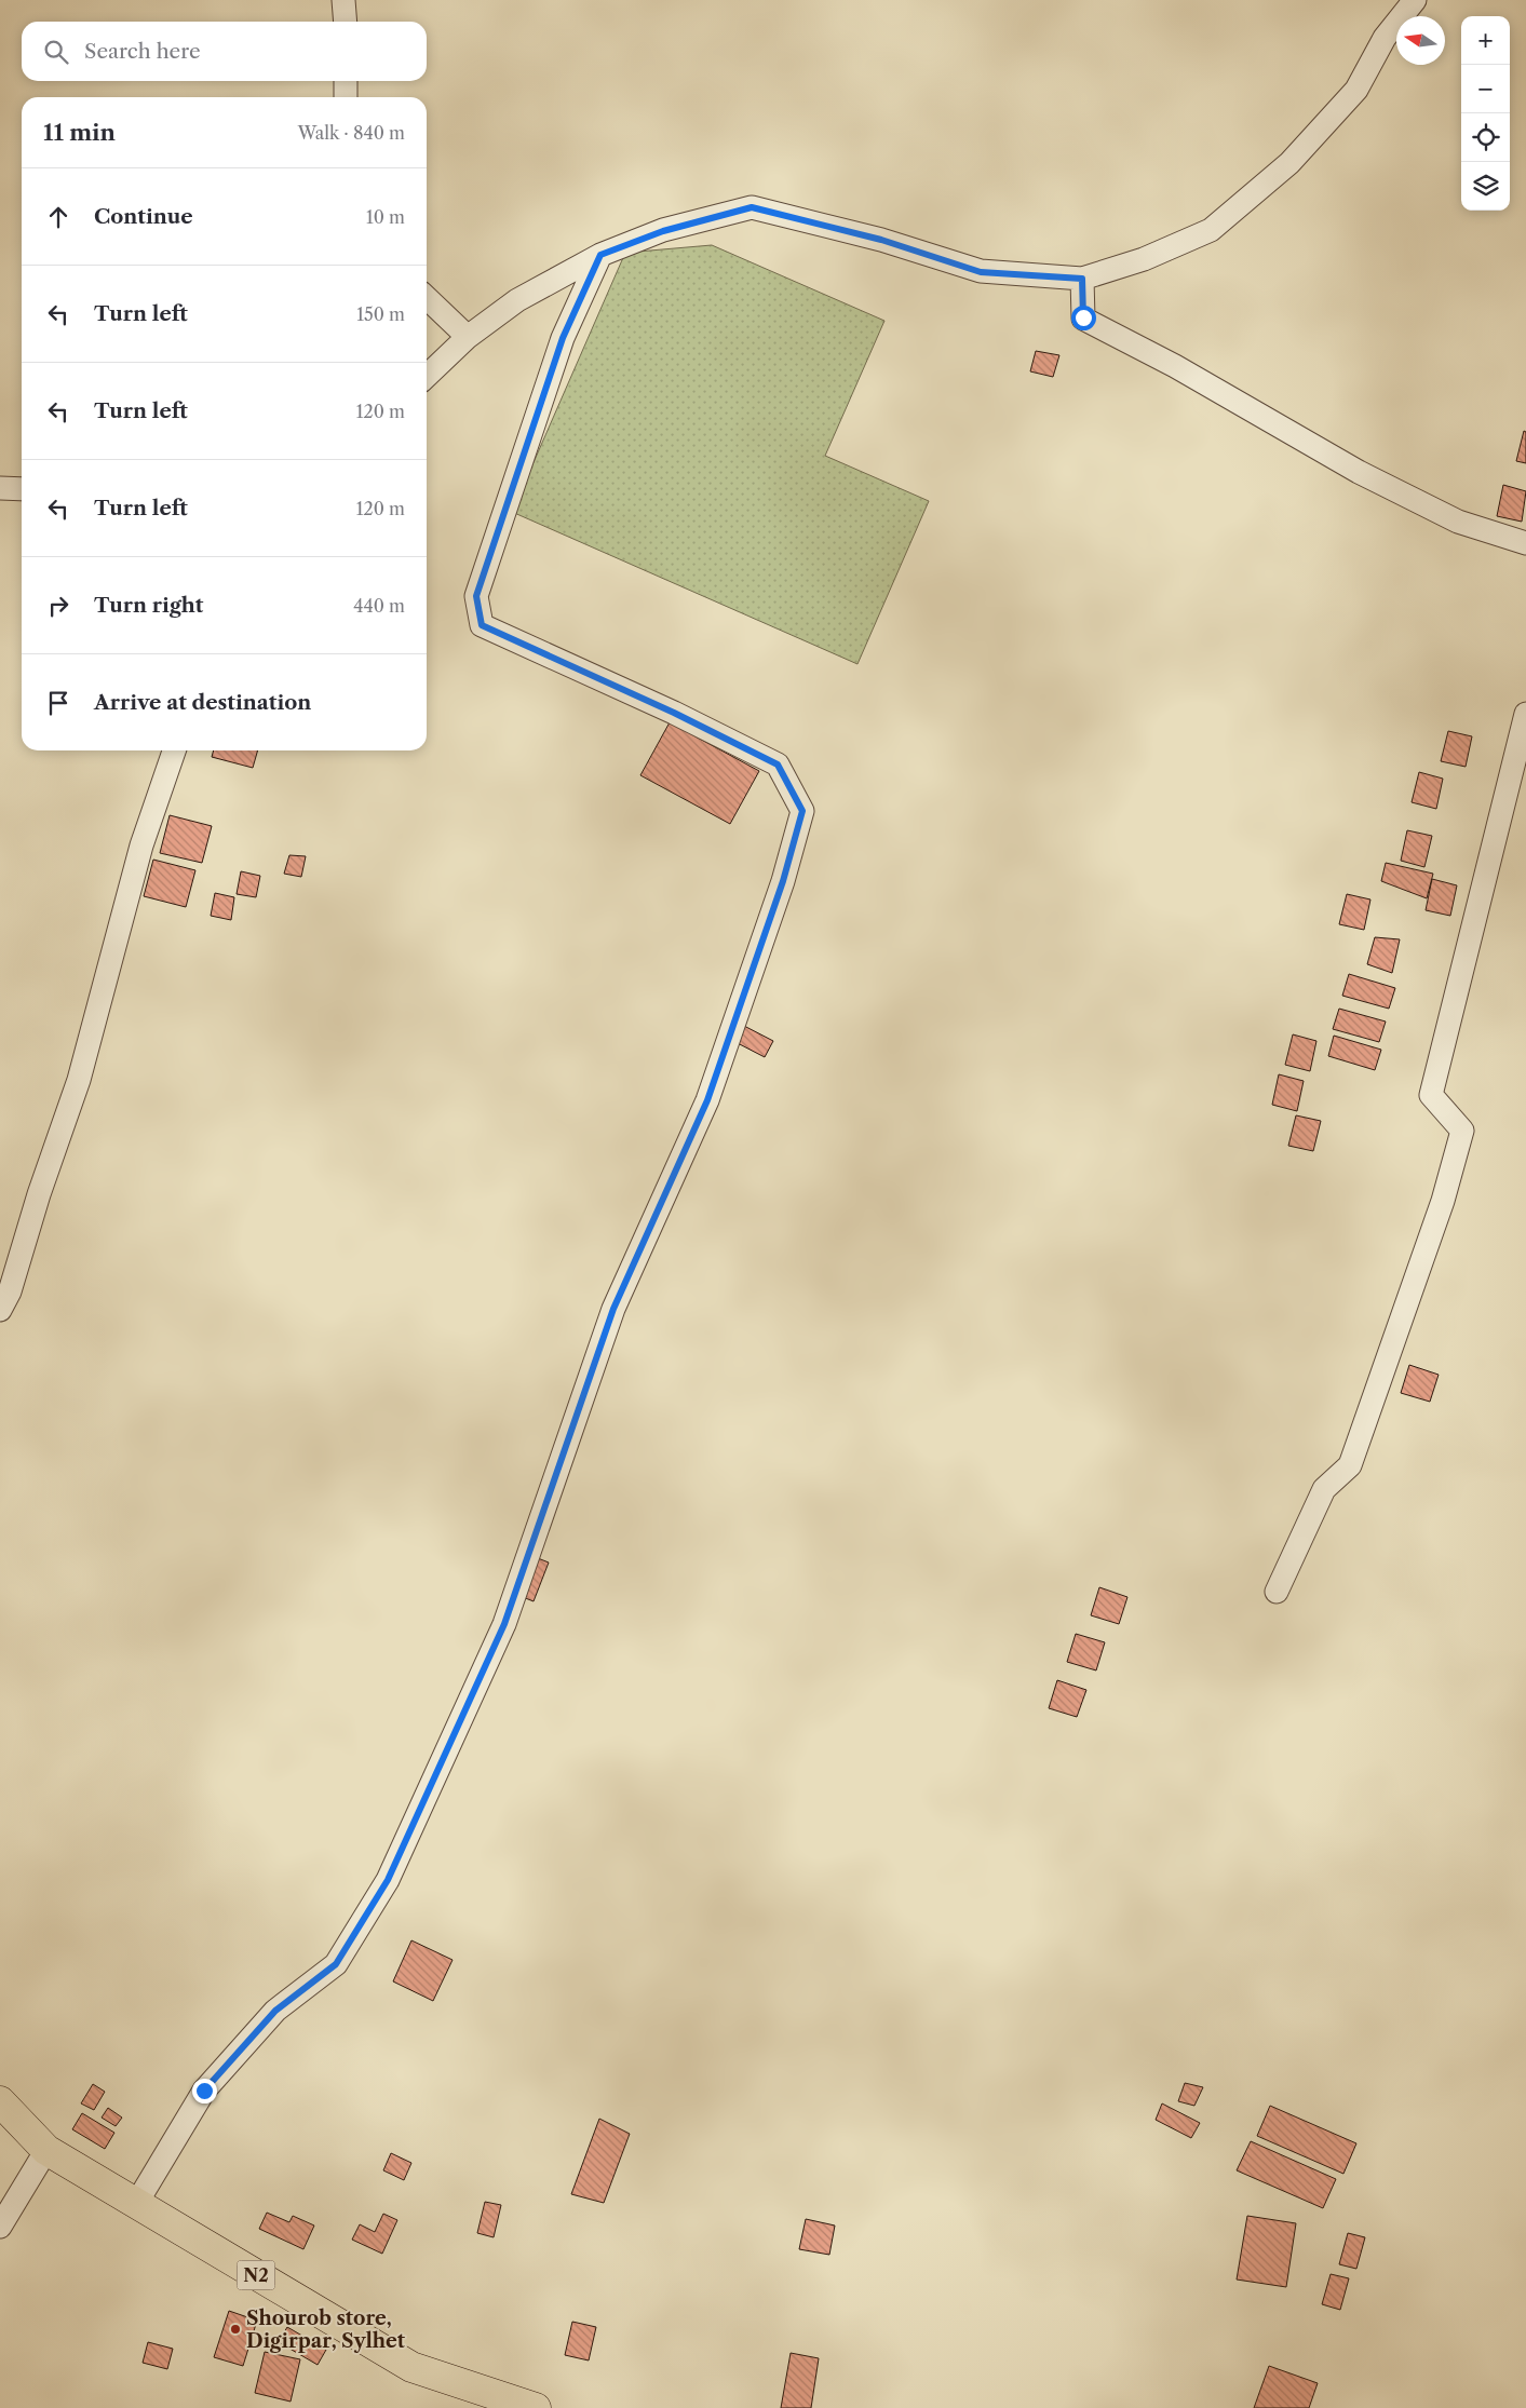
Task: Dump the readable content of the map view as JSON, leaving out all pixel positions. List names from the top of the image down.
{
  "streets": {
    "highway": ["N2"]
  },
  "places": ["Shourob store, Digirpar, Sylhet"],
  "north": "left",
  "page": {
    "map_buttons": ["+", "−"],
    "search": "Search here",
    "heading": ["11 min", "Walk · 840 m"],
    "list": [
      ["Continue", "10 m"],
      ["Turn left", "150 m"],
      ["Turn left", "120 m"],
      ["Turn left", "120 m"],
      ["Turn right", "440 m"],
      "Arrive at destination"
    ]
  }
}
